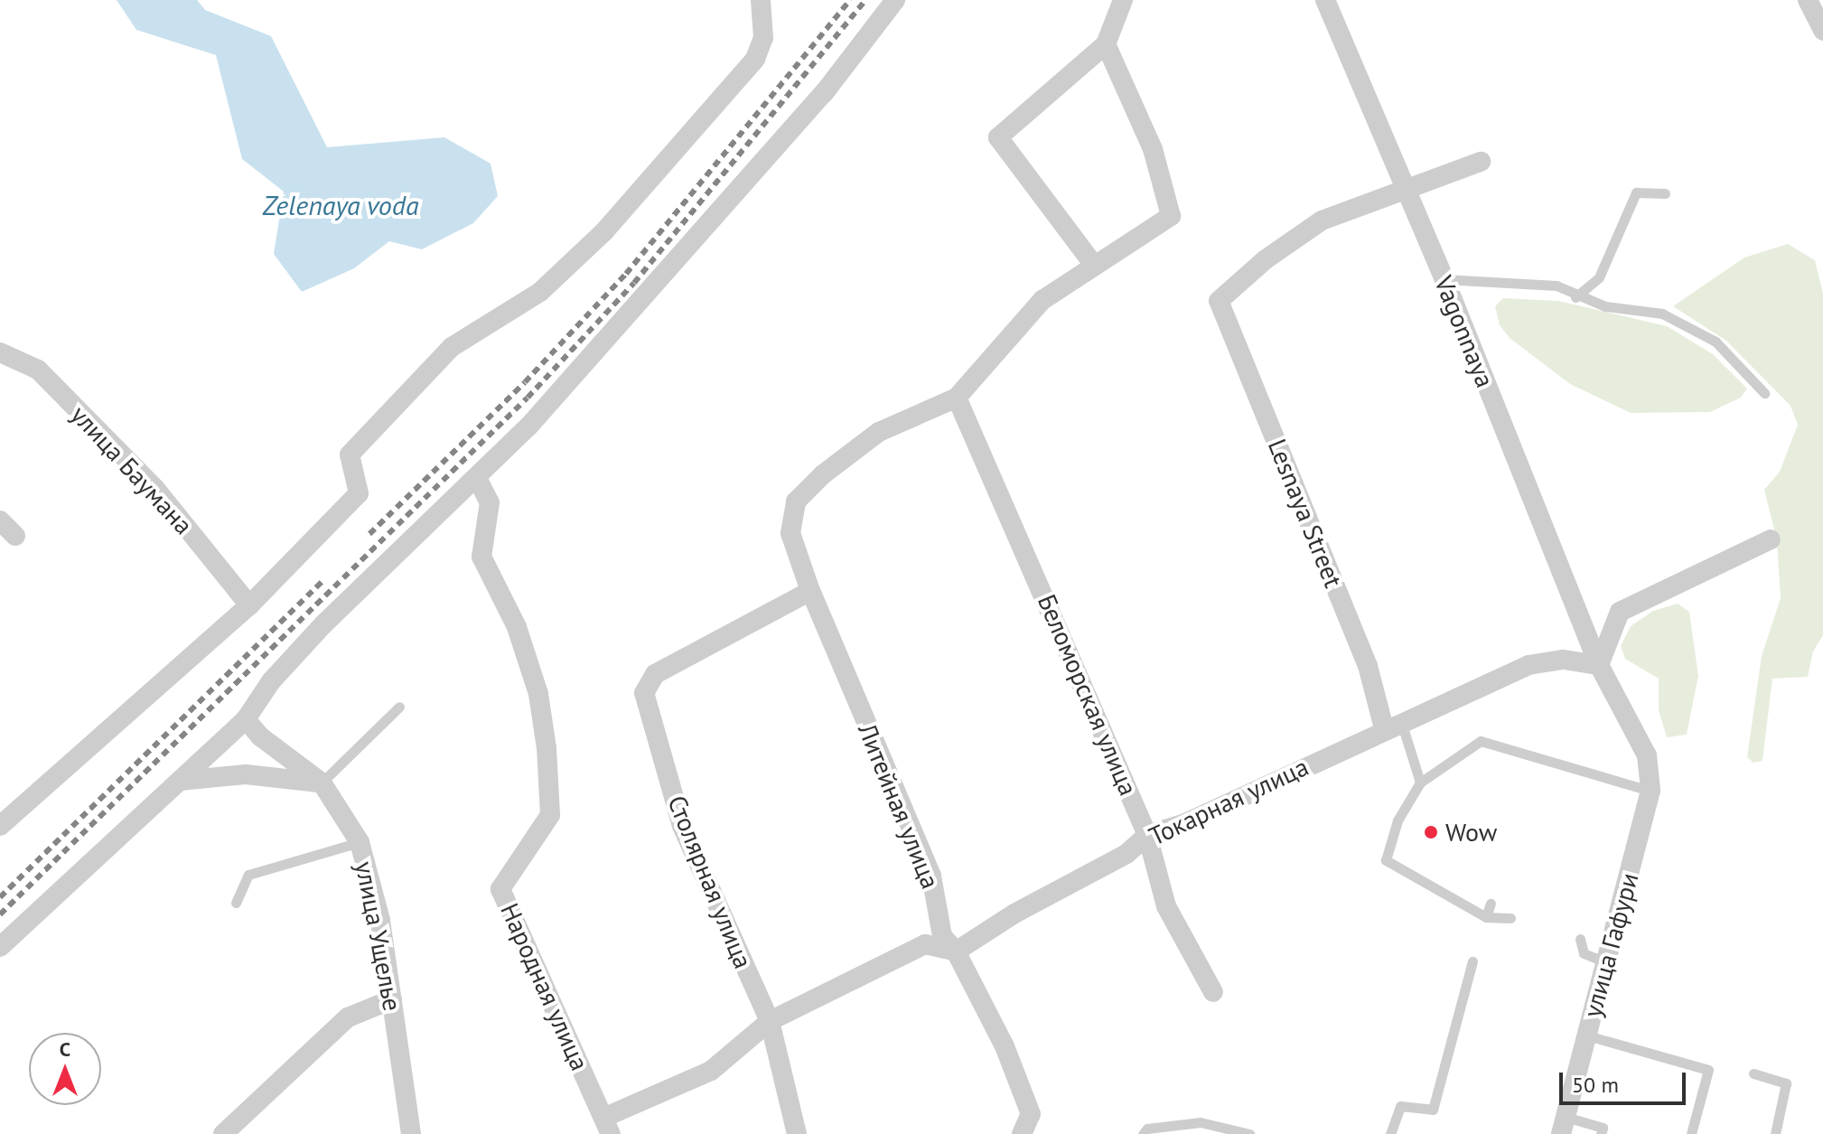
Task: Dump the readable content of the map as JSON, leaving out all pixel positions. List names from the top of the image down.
{
  "streets": {
    "street": [
      "Vagonnaya",
      "улица Баумана",
      "Lesnaya Street",
      "Беломорская улица",
      "Токарная улица",
      "Литейная улица",
      "Столярная улица",
      "улица Ущелье",
      "улица Гафури",
      "Народная улица"
    ]
  },
  "crossings": [
    ["Vagonnaya", "Lesnaya Street"],
    ["Vagonnaya", "Токарная улица"],
    ["Vagonnaya", "улица Гафури"],
    ["Lesnaya Street", "Токарная улица"],
    ["Беломорская улица", "Токарная улица"],
    ["Беломорская улица", "Литейная улица"],
    ["Токарная улица", "Литейная улица"],
    ["Литейная улица", "Столярная улица"]
  ],
  "water": ["Zelenaya voda"],
  "places": ["Wow"],
  "scale_bar": "50 m",
  "north": "top"
}
